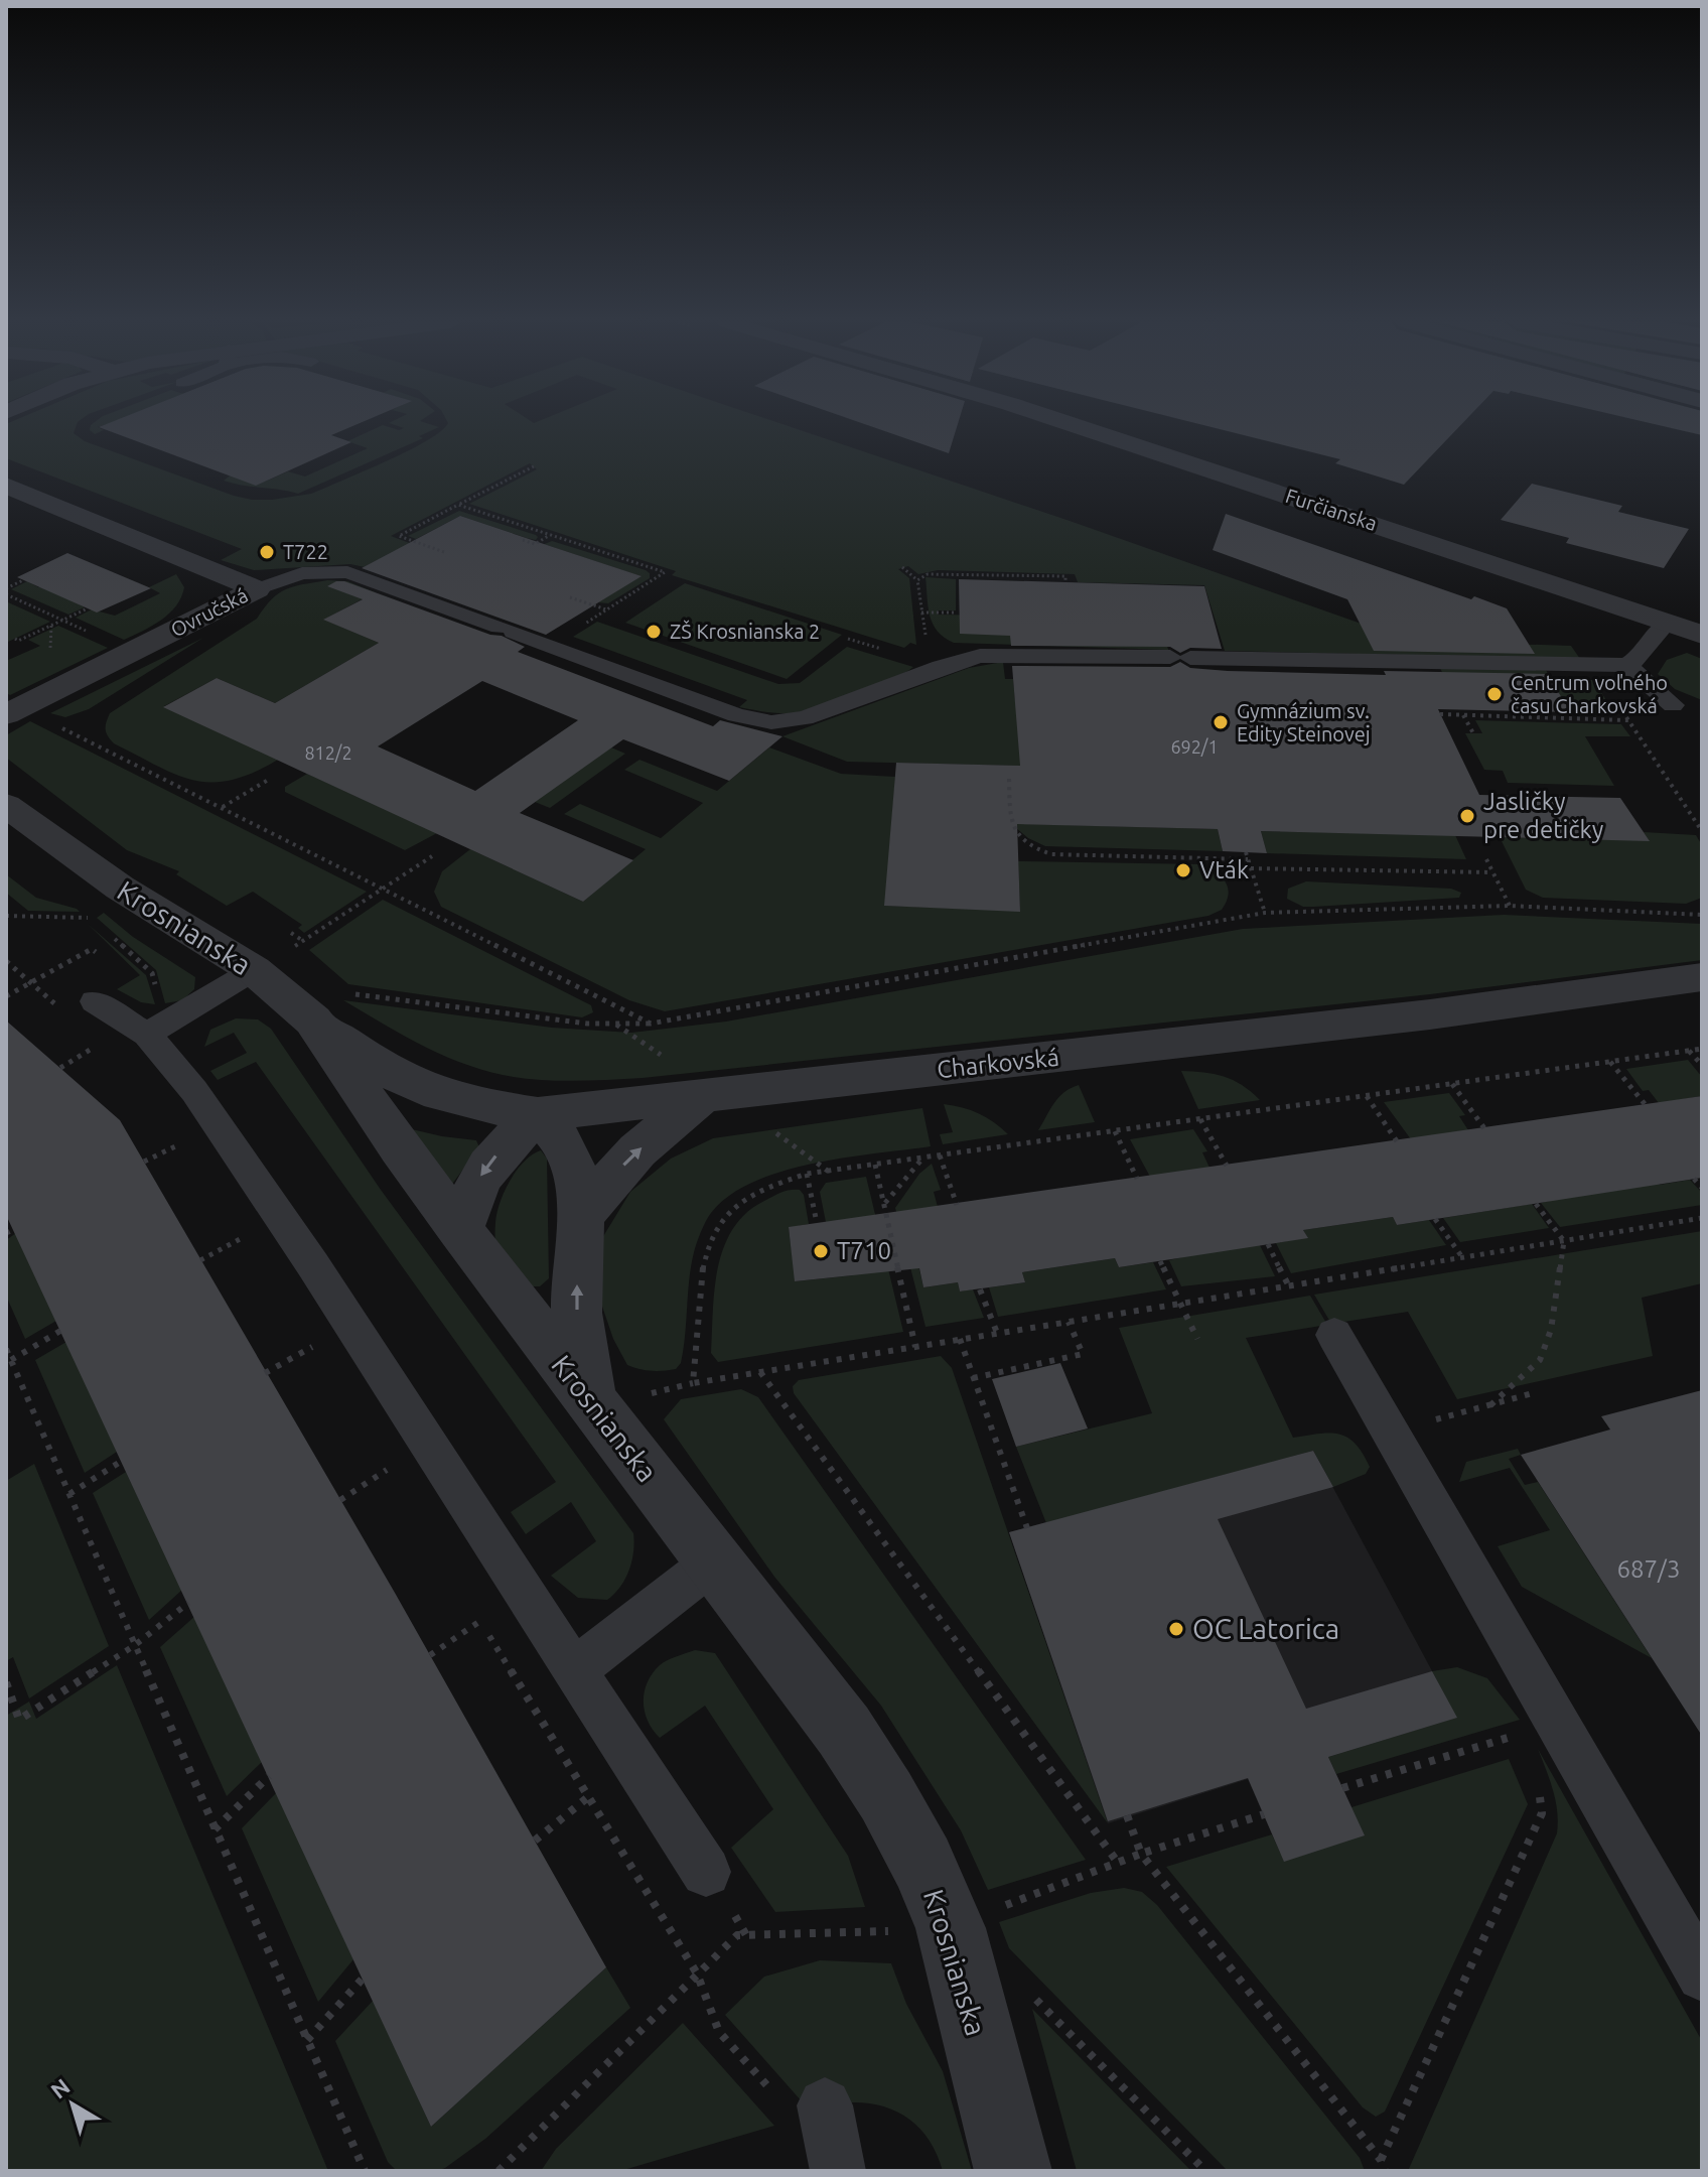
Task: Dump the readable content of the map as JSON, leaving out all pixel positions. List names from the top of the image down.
{
  "streets": {
    "street": [
      "Furčianska",
      "Ovručská",
      "Krosnianska",
      "Charkovská"
    ]
  },
  "crossings": [
    ["Krosnianska", "Charkovská"]
  ],
  "places": [
    "T722",
    "ZŠ Krosnianska 2",
    "Centrum voľného času Charkovská",
    "Gymnázium sv. Edity Steinovej",
    "Jasličky pre detičky",
    "Vták",
    "T710",
    "OC Latorica"
  ],
  "house_numbers": ["692/1", "812/2", "687/3"],
  "north": "top left"
}
